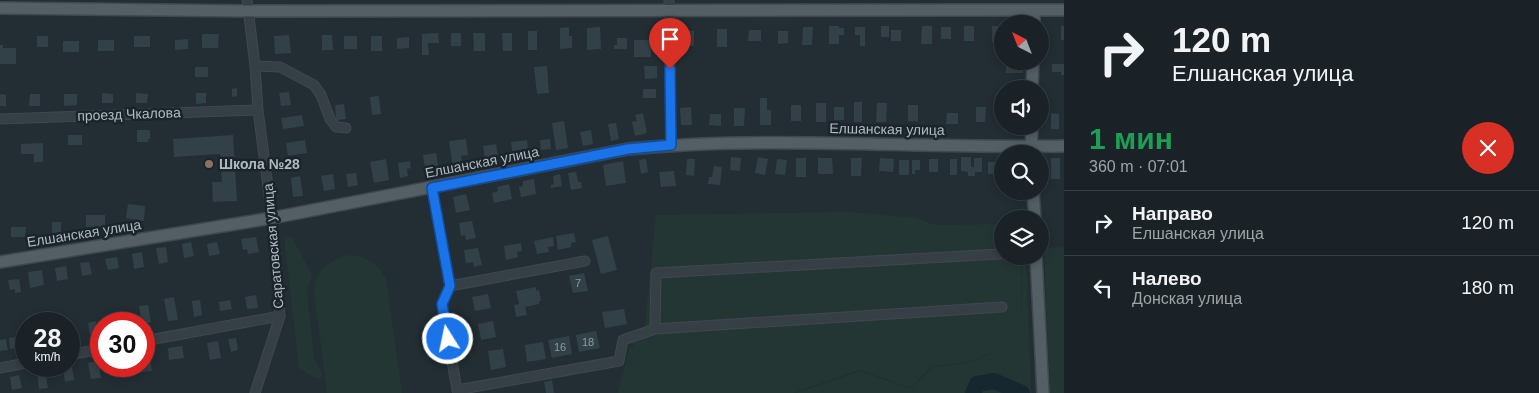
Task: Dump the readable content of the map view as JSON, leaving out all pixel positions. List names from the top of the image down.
{
  "streets": {
    "main road": ["Елшанская улица"],
    "street": ["проезд Чкалова", "Саратовская улица"]
  },
  "crossings": [
    ["проезд Чкалова", "Саратовская улица"],
    ["Елшанская улица", "Саратовская улица"]
  ],
  "places": ["Школа №28"],
  "house_numbers": ["7", "18", "16"],
  "north": "top left",
  "page": {
    "turn": ["120 m", "Елшанская улица"],
    "heading": ["1 мин", "360 m · 07:01"],
    "list": [
      {
        "name": "Направо",
        "note": "Елшанская улица",
        "value": "120 m"
      },
      {
        "name": "Налево",
        "note": "Донская улица",
        "value": "180 m"
      }
    ],
    "speed": "28 km/h",
    "limit": "30"
  }
}
